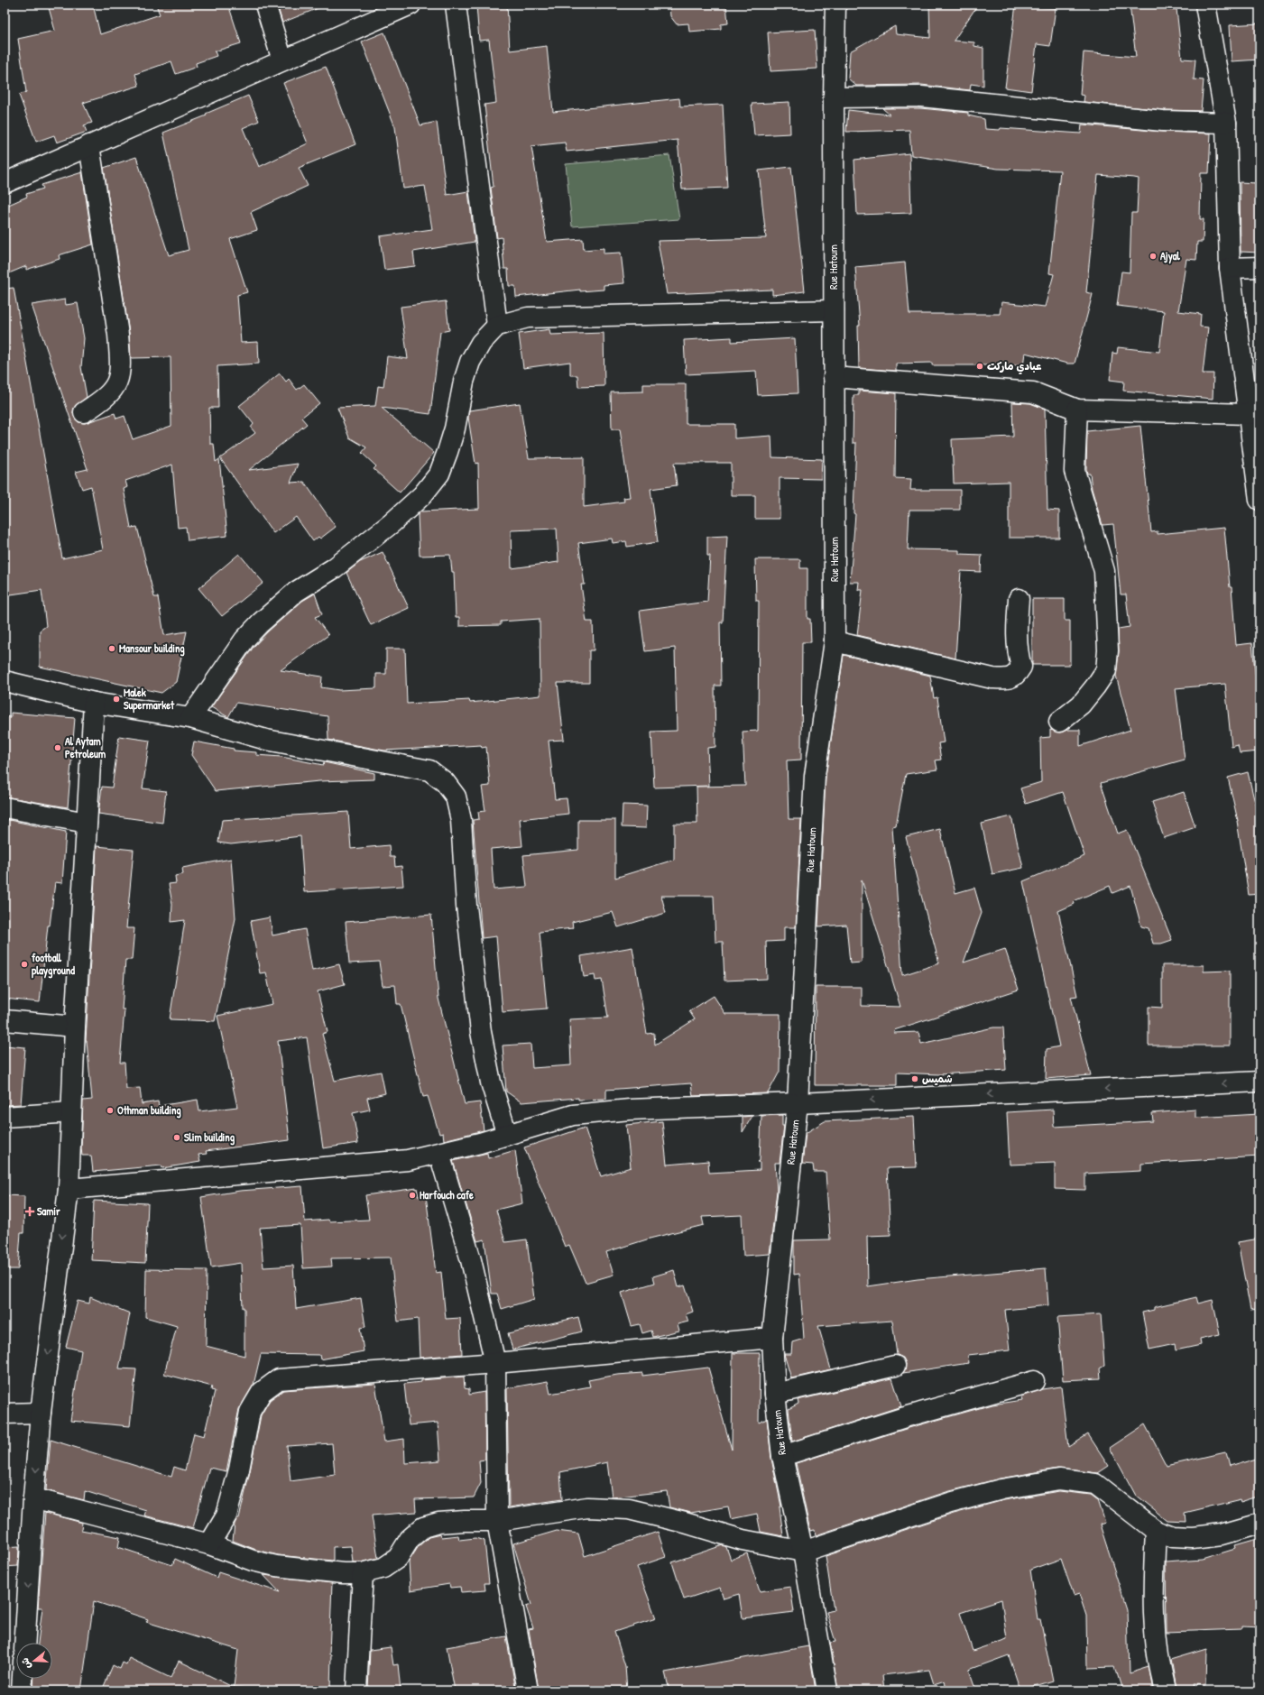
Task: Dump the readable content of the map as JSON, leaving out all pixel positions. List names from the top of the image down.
{
  "streets": {
    "street": ["Rue Hatoum"]
  },
  "places": {
    "other": [
      "Ajyal",
      "عبادي ماركت",
      "Mansour building",
      "Malek Supermarket",
      "Al Aytam Petroleum",
      "football playground",
      "شميس",
      "Othman building",
      "Slim building",
      "Harfouch cafe"
    ],
    "health": ["Samir"]
  },
  "north": "left"
}
